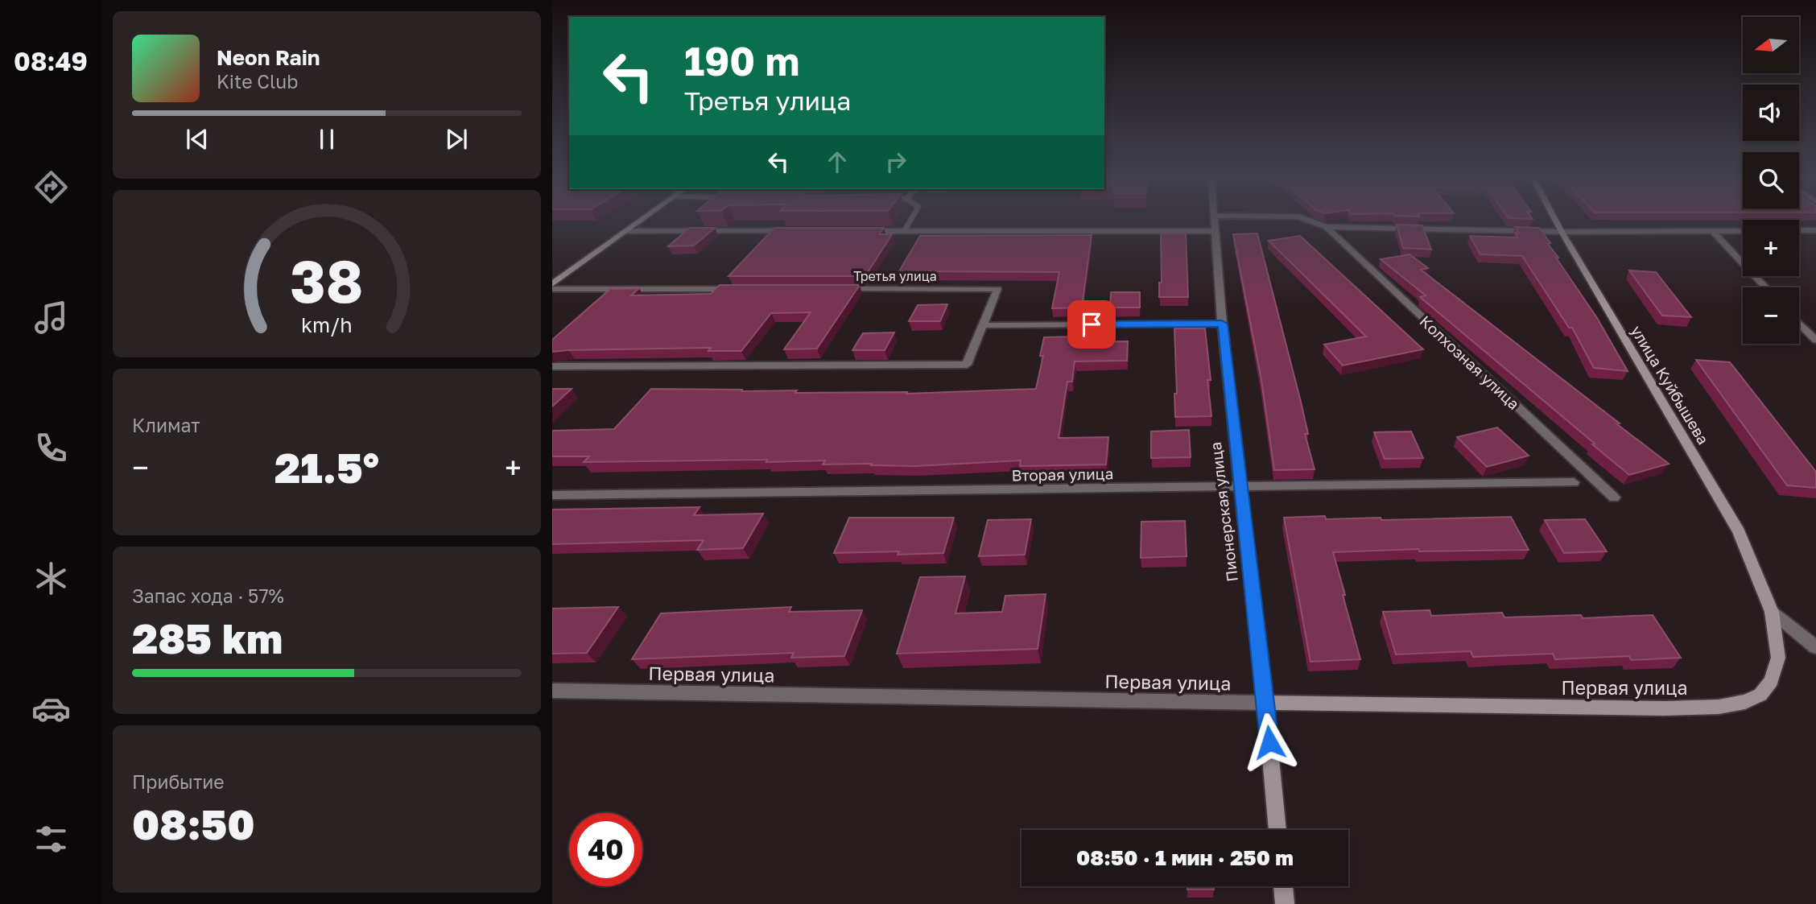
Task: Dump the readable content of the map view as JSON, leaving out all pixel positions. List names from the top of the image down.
{
  "streets": {
    "street": [
      "Третья улица",
      "Колхозная улица",
      "улица Куйбышева",
      "Вторая улица",
      "Пионерская улица",
      "Первая улица"
    ]
  },
  "crossings": [
    ["улица Куйбышева", "Первая улица"],
    ["Вторая улица", "Пионерская улица"],
    ["Пионерская улица", "Первая улица"]
  ],
  "north": "left",
  "page": {
    "tabs": "08:49",
    "map_buttons": ["+", "−"],
    "turn": ["190 m", "Третья улица"],
    "song": ["Neon Rain", "Kite Club"],
    "tile": [
      "Климат",
      ["Запас хода · 57%", "285 km"],
      ["Прибытие", "08:50"]
    ],
    "heat": ["−", "21.5°", "+"],
    "limit": "40",
    "trip": "08:50 · 1 мин · 250 m",
    "gauge": ["38", "km/h"]
  }
}
